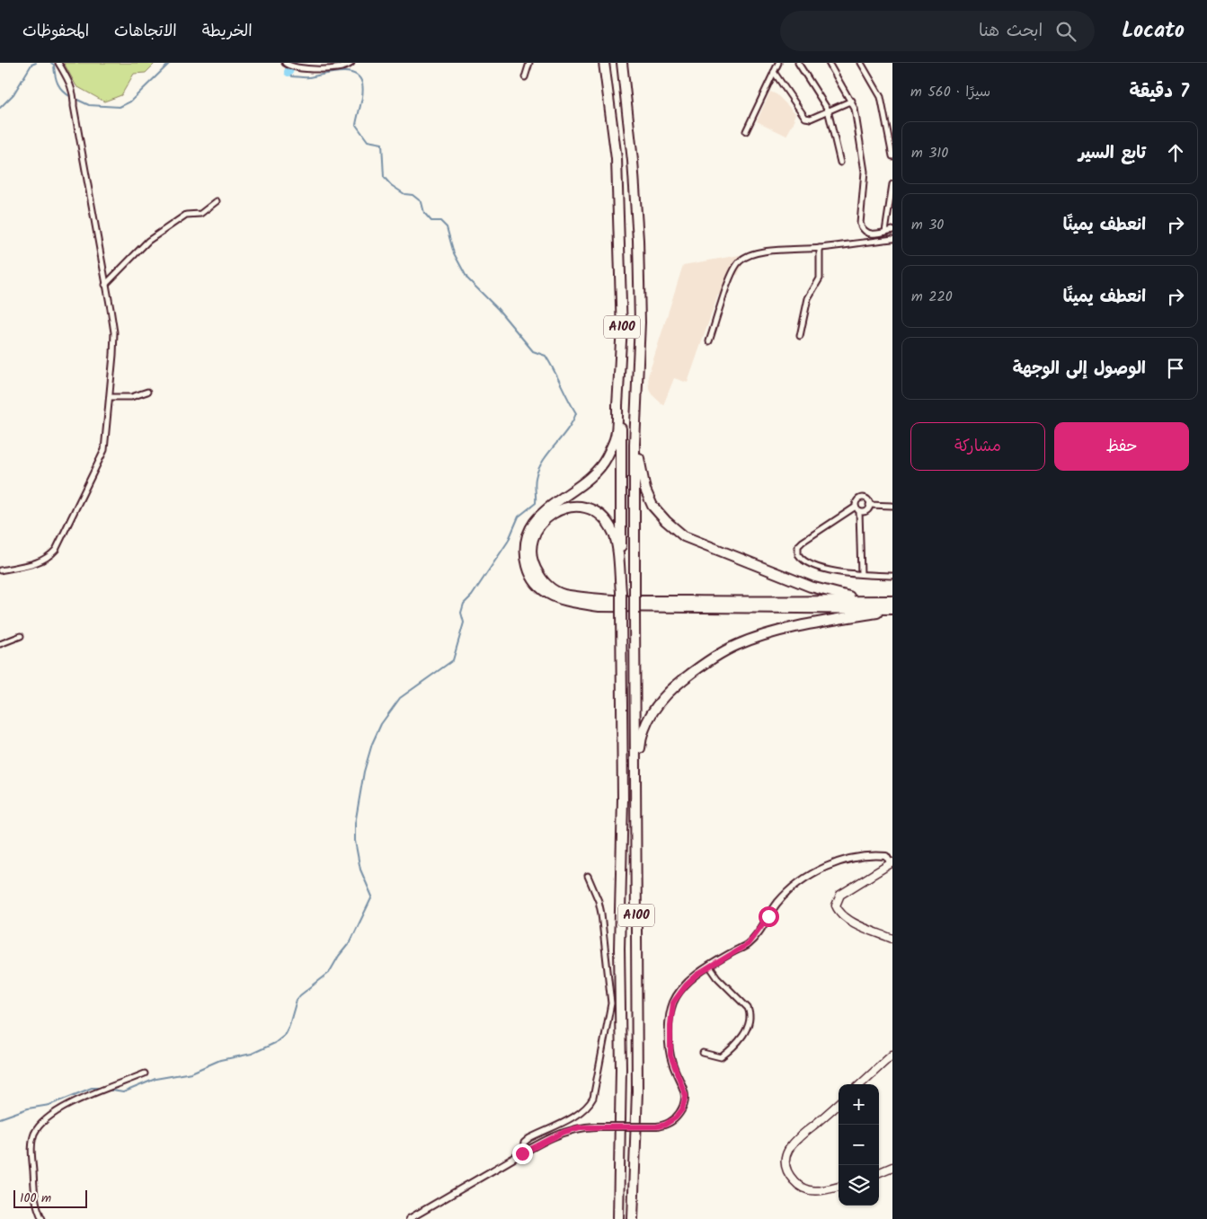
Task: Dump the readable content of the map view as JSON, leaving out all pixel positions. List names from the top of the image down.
{
  "streets": {
    "highway": ["A100"]
  },
  "scale_bar": "100 m",
  "page": {
    "header": "Locato",
    "search": "ابحث هنا",
    "nav": ["الخريطة", "الاتجاهات", "المحفوظات"],
    "heading": ["7 دقيقة", "سيرًا · 560 m"],
    "list": [
      ["تابع السير", "310 m"],
      ["انعطف يمينًا", "30 m"],
      ["انعطف يمينًا", "220 m"],
      "الوصول إلى الوجهة"
    ],
    "buttons": ["حفظ", "مشاركة"],
    "map_buttons": ["+", "−"],
    "scale": "100 m"
  }
}
